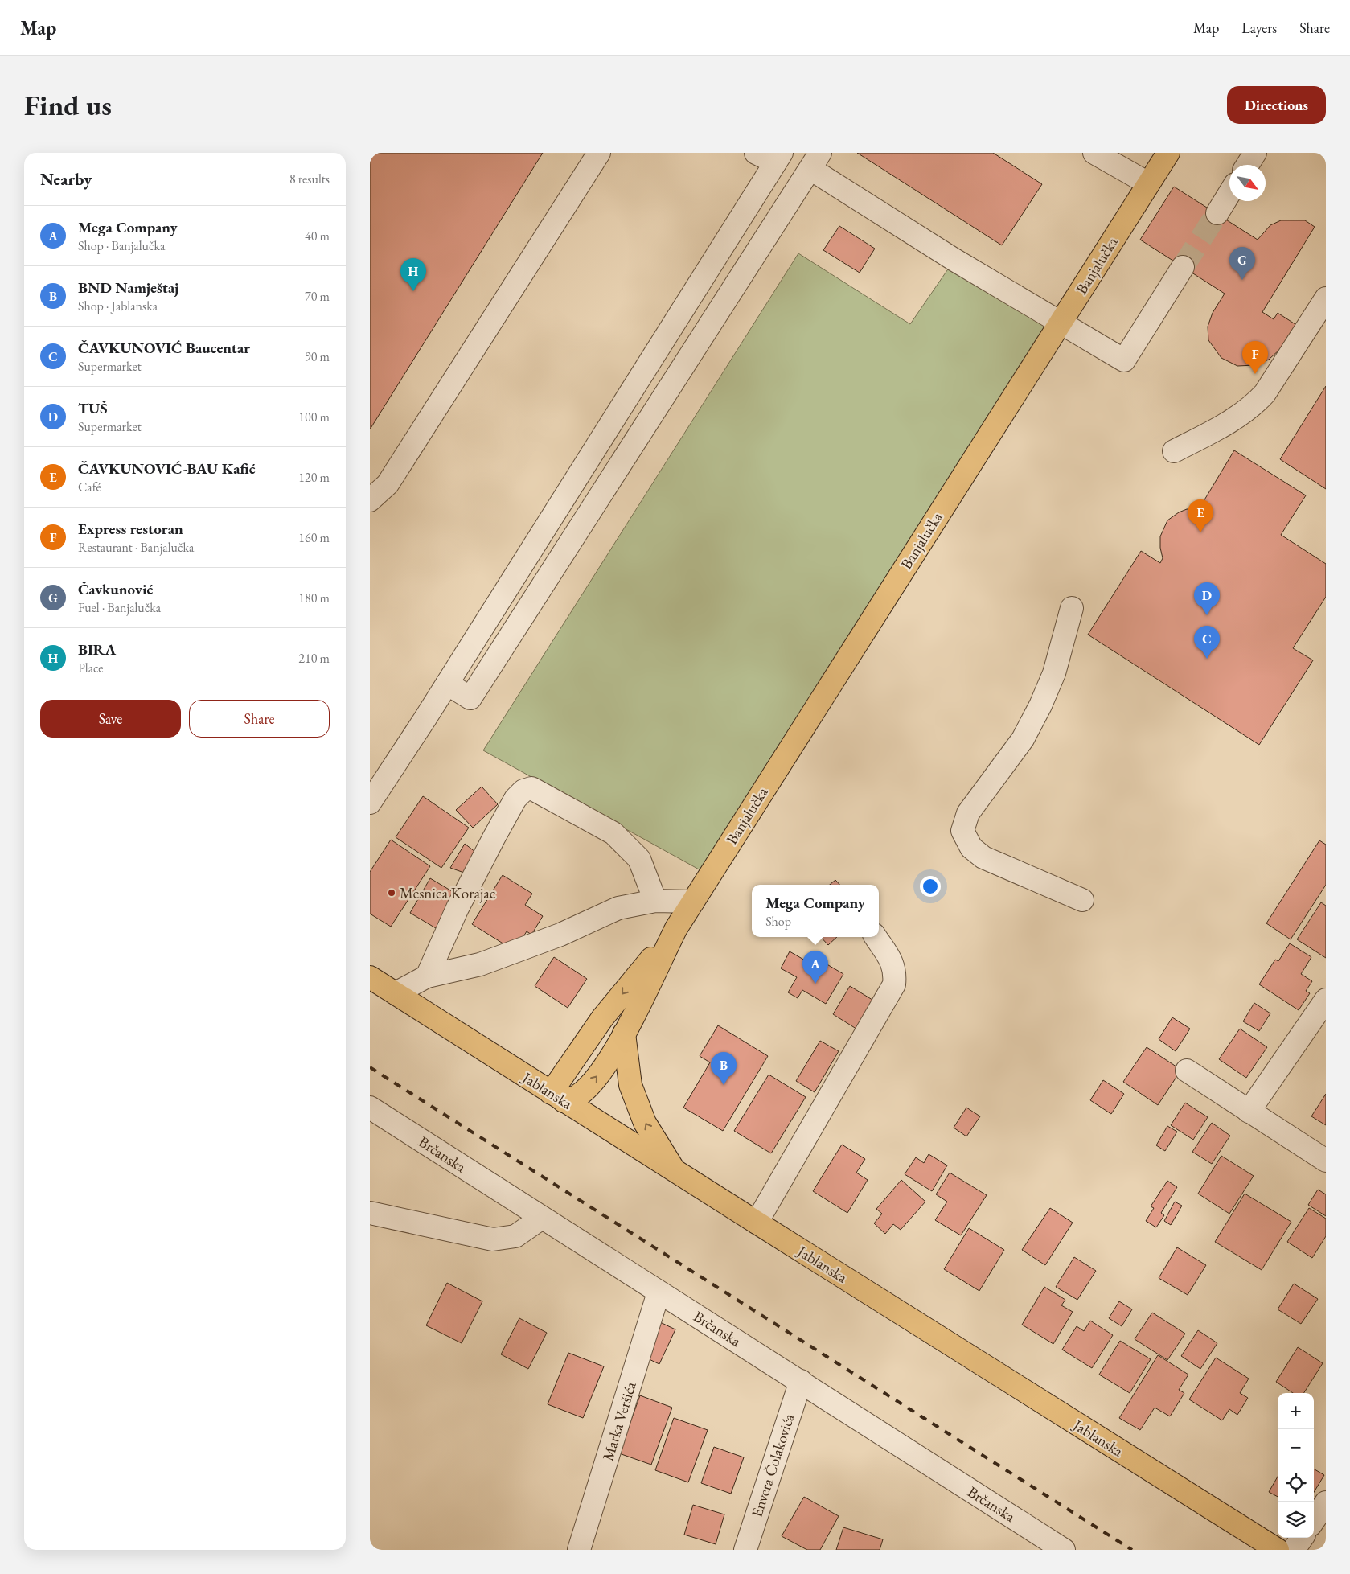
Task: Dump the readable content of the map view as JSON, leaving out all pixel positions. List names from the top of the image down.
{
  "streets": {
    "main road": ["Banjalučka", "Jablanska"],
    "street": ["Brčanska", "Marka Veršića", "Envera Čolakovića"]
  },
  "crossings": [
    ["Brčanska", "Marka Veršića"],
    ["Brčanska", "Envera Čolakovića"]
  ],
  "places": ["Mesnica Korajac"],
  "north": "bottom right",
  "page": {
    "header": "Map",
    "nav": ["Map", "Layers", "Share"],
    "buttons": [
      "Directions",
      ["Save", "Share"]
    ],
    "title": "Find us",
    "heading": ["Nearby", "8 results"],
    "list": [
      {
        "mark": "A",
        "name": "Mega Company",
        "note": "Shop · Banjalučka",
        "value": "40 m"
      },
      {
        "mark": "B",
        "name": "BND Namještaj",
        "note": "Shop · Jablanska",
        "value": "70 m"
      },
      {
        "mark": "C",
        "name": "ČAVKUNOVIĆ Baucentar",
        "note": "Supermarket",
        "value": "90 m"
      },
      {
        "mark": "D",
        "name": "TUŠ",
        "note": "Supermarket",
        "value": "100 m"
      },
      {
        "mark": "E",
        "name": "ČAVKUNOVIĆ-BAU Kafić",
        "note": "Café",
        "value": "120 m"
      },
      {
        "mark": "F",
        "name": "Express restoran",
        "note": "Restaurant · Banjalučka",
        "value": "160 m"
      },
      {
        "mark": "G",
        "name": "Čavkunović",
        "note": "Fuel · Banjalučka",
        "value": "180 m"
      },
      {
        "mark": "H",
        "name": "BIRA",
        "note": "Place",
        "value": "210 m"
      }
    ],
    "pins": [
      "G",
      "H",
      "F",
      "E",
      "D",
      "C",
      "A",
      "B"
    ],
    "popup": ["Mega Company", "Shop"],
    "map_buttons": ["+", "−"]
  }
}
